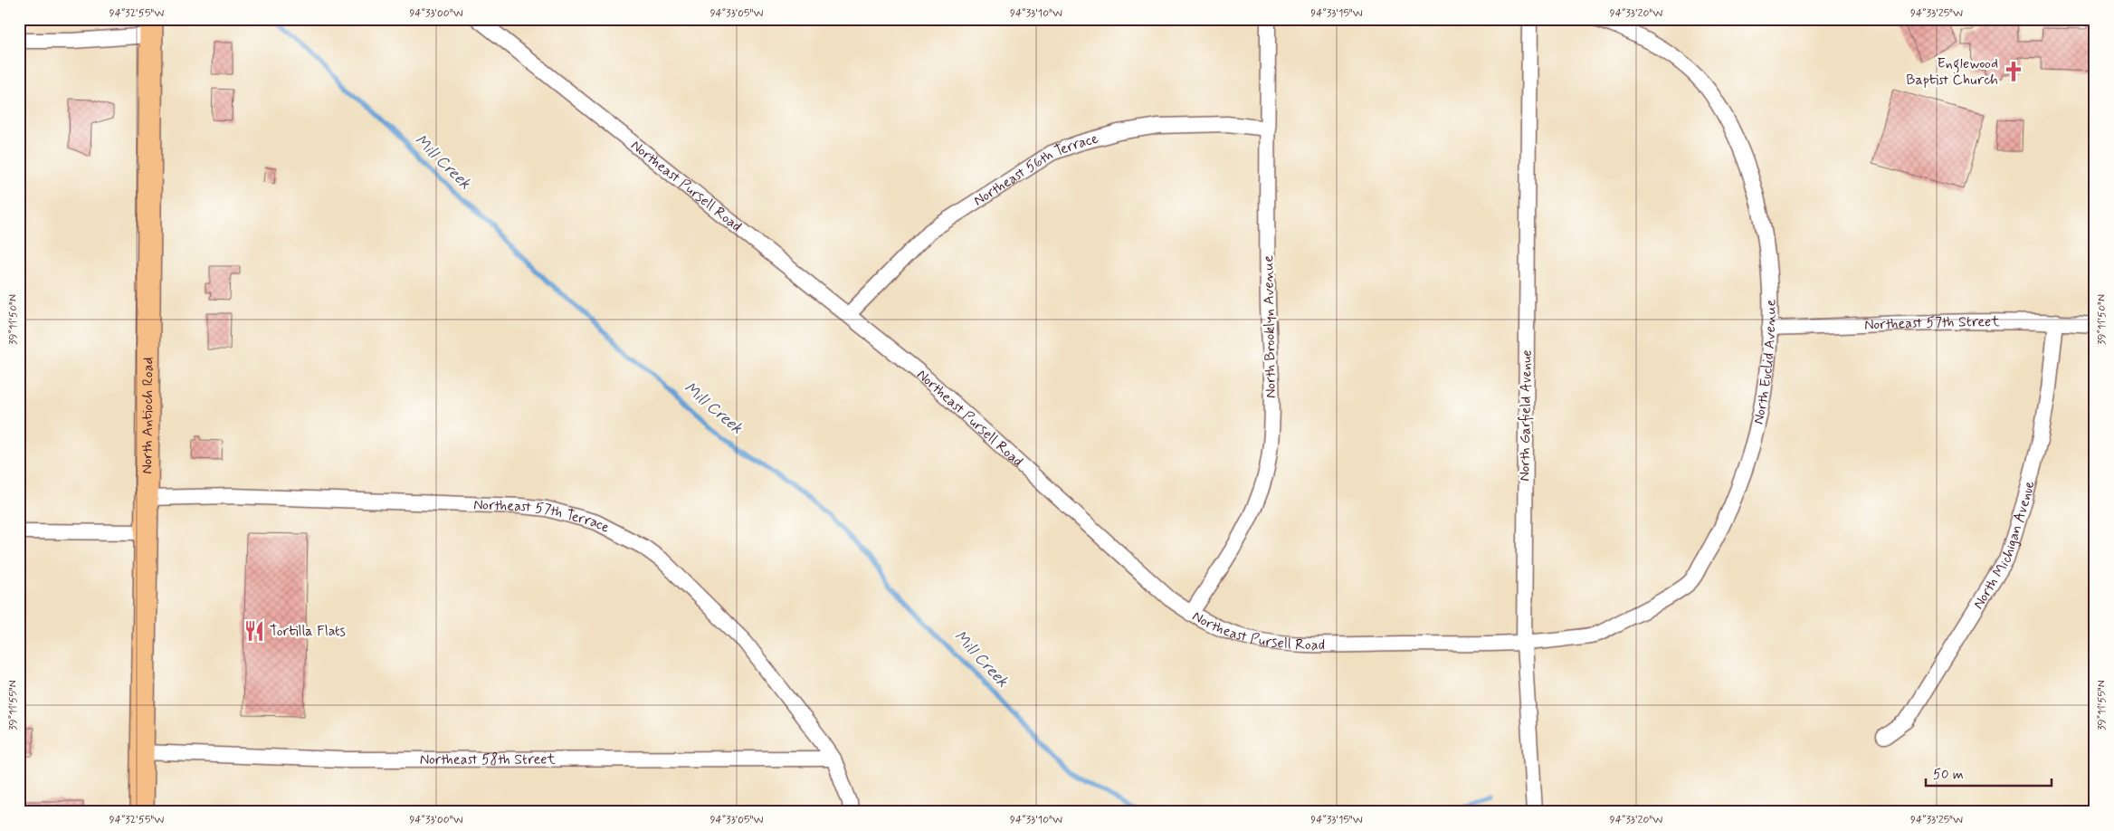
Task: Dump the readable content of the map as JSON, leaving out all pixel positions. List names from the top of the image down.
{
  "streets": {
    "main road": ["North Antioch Road"],
    "street": [
      "Northeast 56th Terrace",
      "Northeast Pursell Road",
      "Northeast 57th Street",
      "North Brooklyn Avenue",
      "North Euclid Avenue",
      "North Garfield Avenue",
      "Northeast 57th Terrace",
      "North Michigan Avenue",
      "Northeast 58th Street"
    ]
  },
  "crossings": [
    ["Northeast 56th Terrace", "Northeast Pursell Road"],
    ["Northeast 56th Terrace", "North Brooklyn Avenue"],
    ["Northeast Pursell Road", "North Brooklyn Avenue"],
    ["Northeast Pursell Road", "North Euclid Avenue"],
    ["Northeast Pursell Road", "North Garfield Avenue"],
    ["Northeast 57th Street", "North Euclid Avenue"],
    ["Northeast 57th Street", "North Michigan Avenue"],
    ["North Euclid Avenue", "North Garfield Avenue"],
    ["North Antioch Road", "Northeast 57th Terrace"],
    ["North Antioch Road", "Northeast 58th Street"],
    ["Northeast 57th Terrace", "Northeast 58th Street"]
  ],
  "water": ["Mill Creek"],
  "places": {
    "church": ["Englewood Baptist Church"],
    "restaurant": ["Tortilla Flats"]
  },
  "scale_bar": "50 m",
  "coordinates": [
    "94°32'55\"W",
    "94°33'00\"W",
    "94°33'05\"W",
    "94°33'10\"W",
    "94°33'15\"W",
    "94°33'20\"W",
    "94°33'25\"W",
    "39°11'50\"N",
    "39°11'55\"N"
  ]
}
